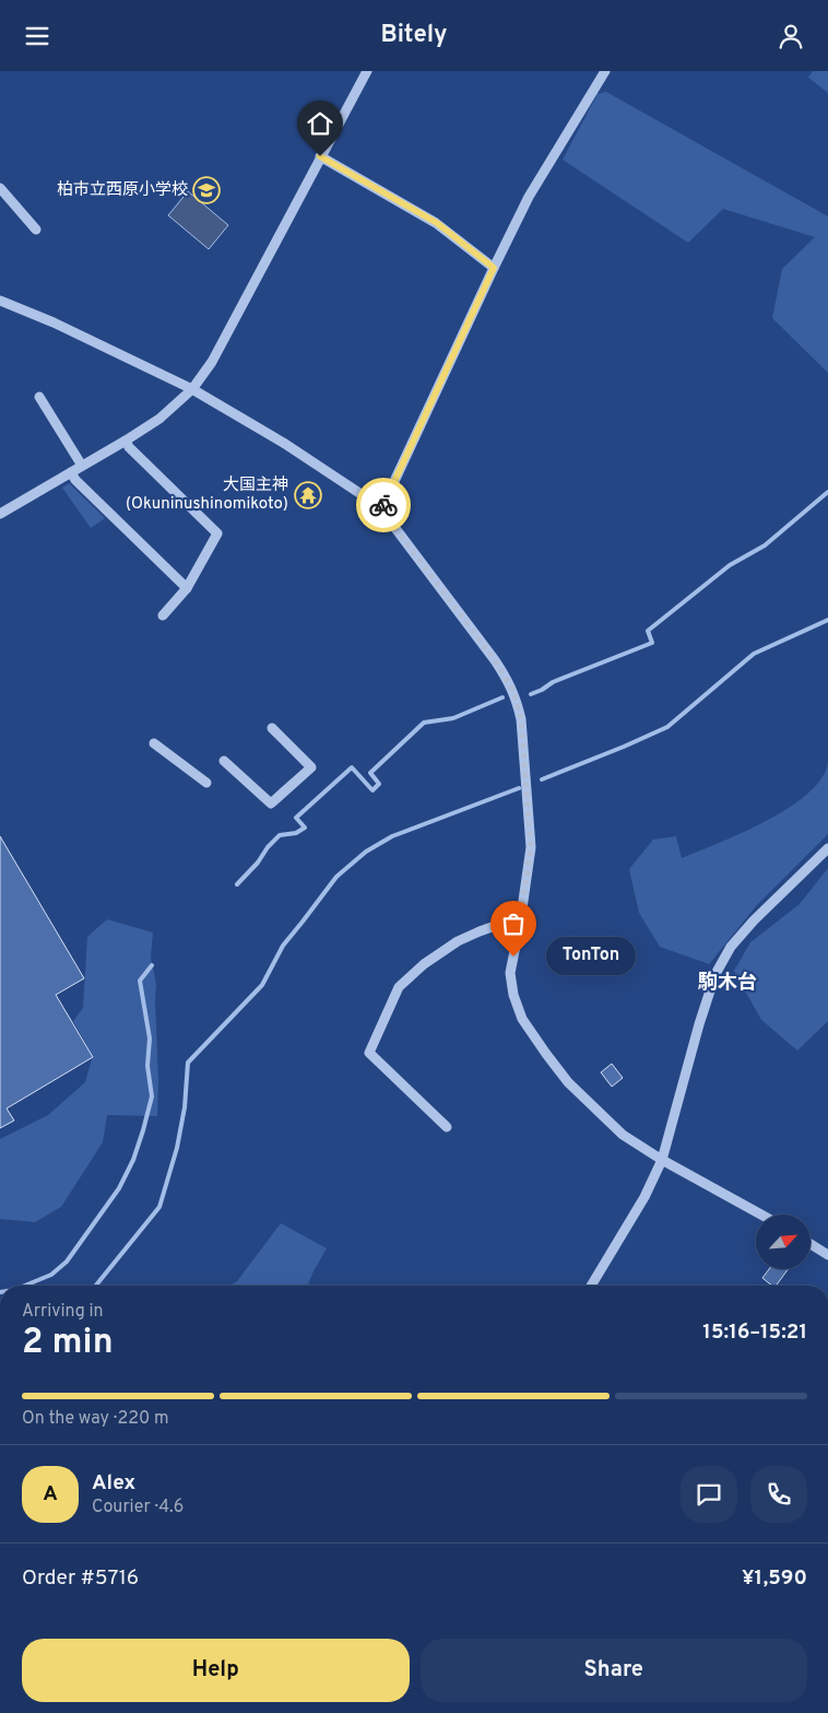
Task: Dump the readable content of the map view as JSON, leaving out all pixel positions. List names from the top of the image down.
{
  "districts": ["駒木台"],
  "places": {
    "school or university": ["柏市立西原小学校"],
    "temple": ["大国主神 (Okuninushinomikoto)"],
    "other": ["TonTon"]
  },
  "north": "top right",
  "page": {
    "header": "Bitely",
    "bubble": "TonTon",
    "heading": ["2 min", "Arriving in", "15:16–15:21"],
    "panel": [
      "Alex",
      "Courier · 4.6",
      "Order #5716",
      "¥1,590"
    ],
    "bar": "On the way · 220 m",
    "round": "A",
    "buttons": ["Help", "Share"]
  }
}
